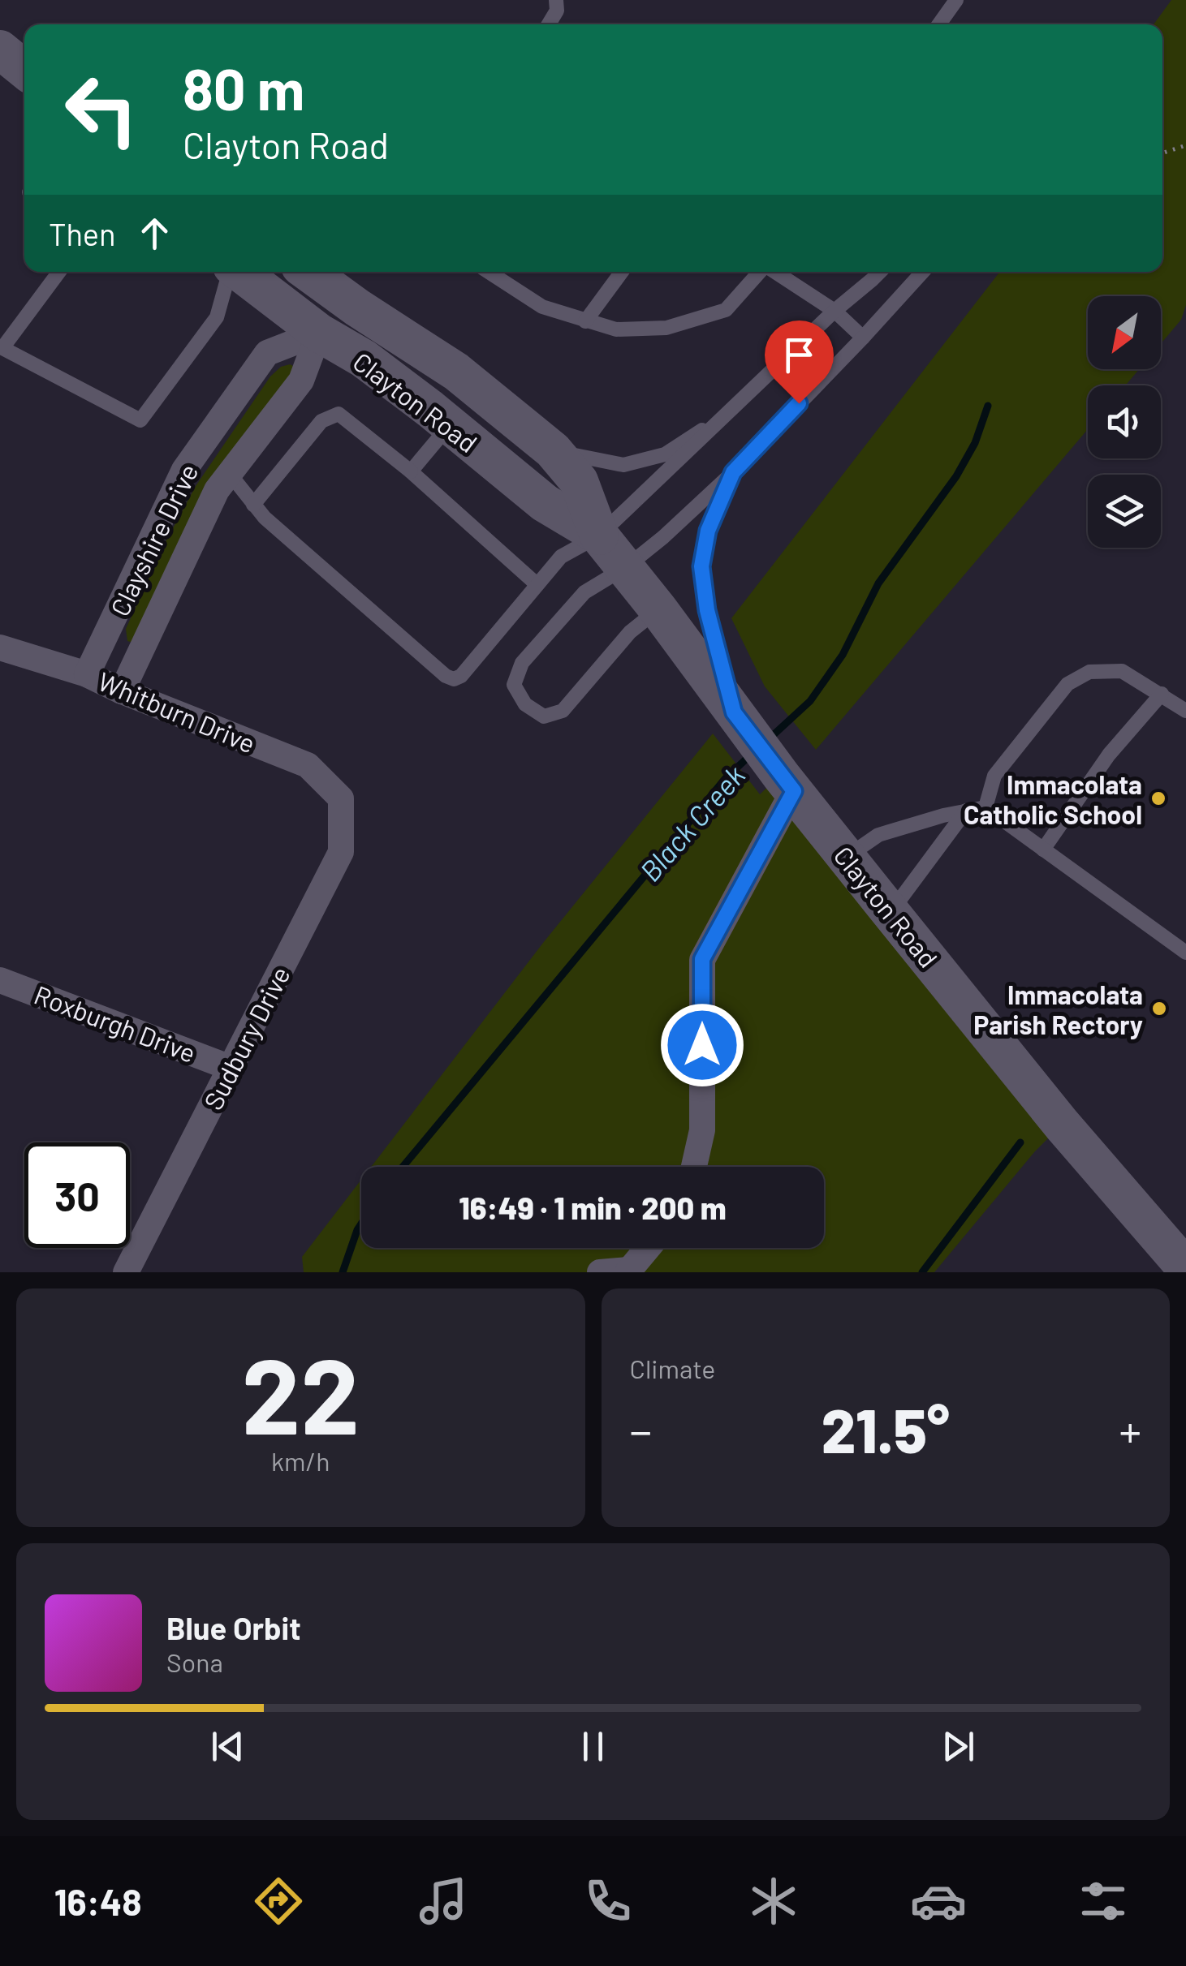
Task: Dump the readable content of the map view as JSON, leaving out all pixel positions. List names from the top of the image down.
{
  "streets": {
    "main road": ["Clayton Road"],
    "street": [
      "Clayshire Drive",
      "Whitburn Drive",
      "Roxburgh Drive",
      "Sudbury Drive"
    ]
  },
  "crossings": [
    ["Clayton Road", "Clayshire Drive"],
    ["Clayshire Drive", "Whitburn Drive"],
    ["Whitburn Drive", "Sudbury Drive"],
    ["Roxburgh Drive", "Sudbury Drive"]
  ],
  "water": ["Black Creek"],
  "places": ["Immacolata Catholic School", "Immacolata Parish Rectory"],
  "north": "bottom left",
  "page": {
    "turn": ["80 m", "Clayton Road"],
    "then": "Then",
    "limit": "30",
    "trip": "16:49 · 1 min · 200 m",
    "tile": [
      ["22", "km/h"],
      "Climate"
    ],
    "heat": ["−", "21.5°", "+"],
    "song": ["Blue Orbit", "Sona"],
    "tabs": "16:48"
  }
}
